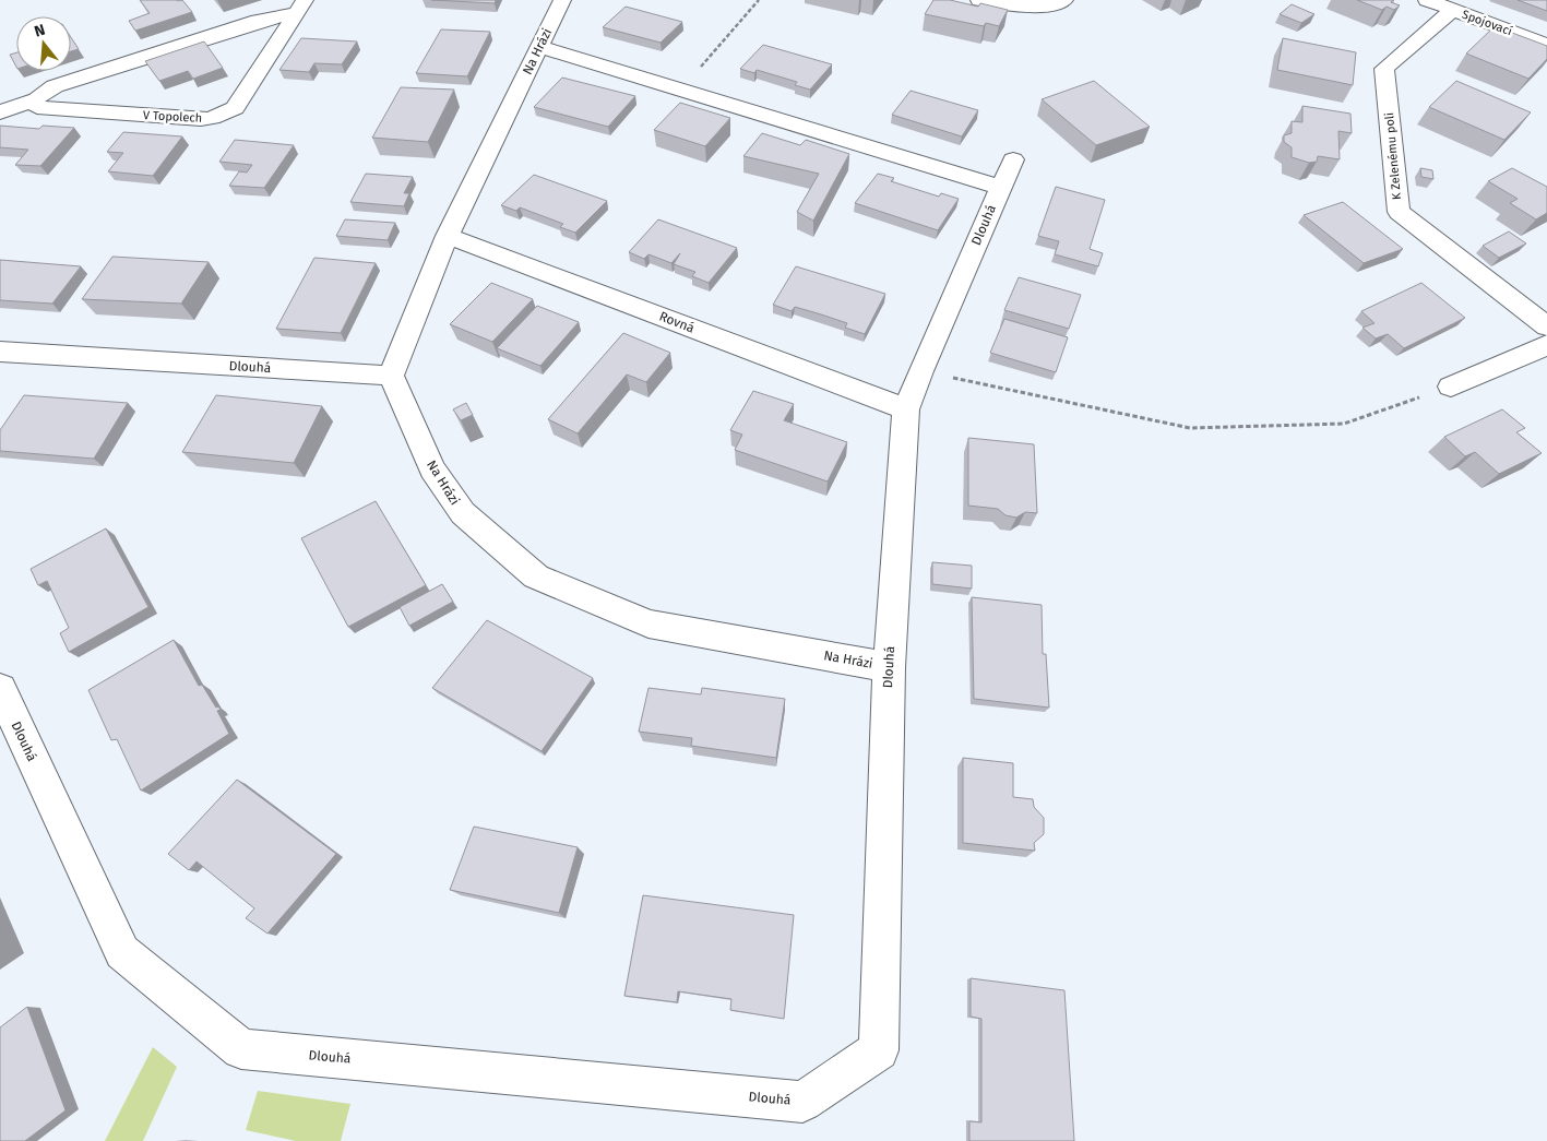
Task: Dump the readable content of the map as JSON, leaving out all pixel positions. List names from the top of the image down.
{
  "streets": {
    "street": [
      "Spojovací",
      "Na Hrázi",
      "V Topolech",
      "K Zelenému poli",
      "Dlouhá",
      "Rovná"
    ]
  },
  "crossings": [
    ["Spojovací", "K Zelenému poli"],
    ["Na Hrázi", "Dlouhá"],
    ["Na Hrázi", "Rovná"],
    ["Dlouhá", "Rovná"]
  ],
  "north": "top"
}
